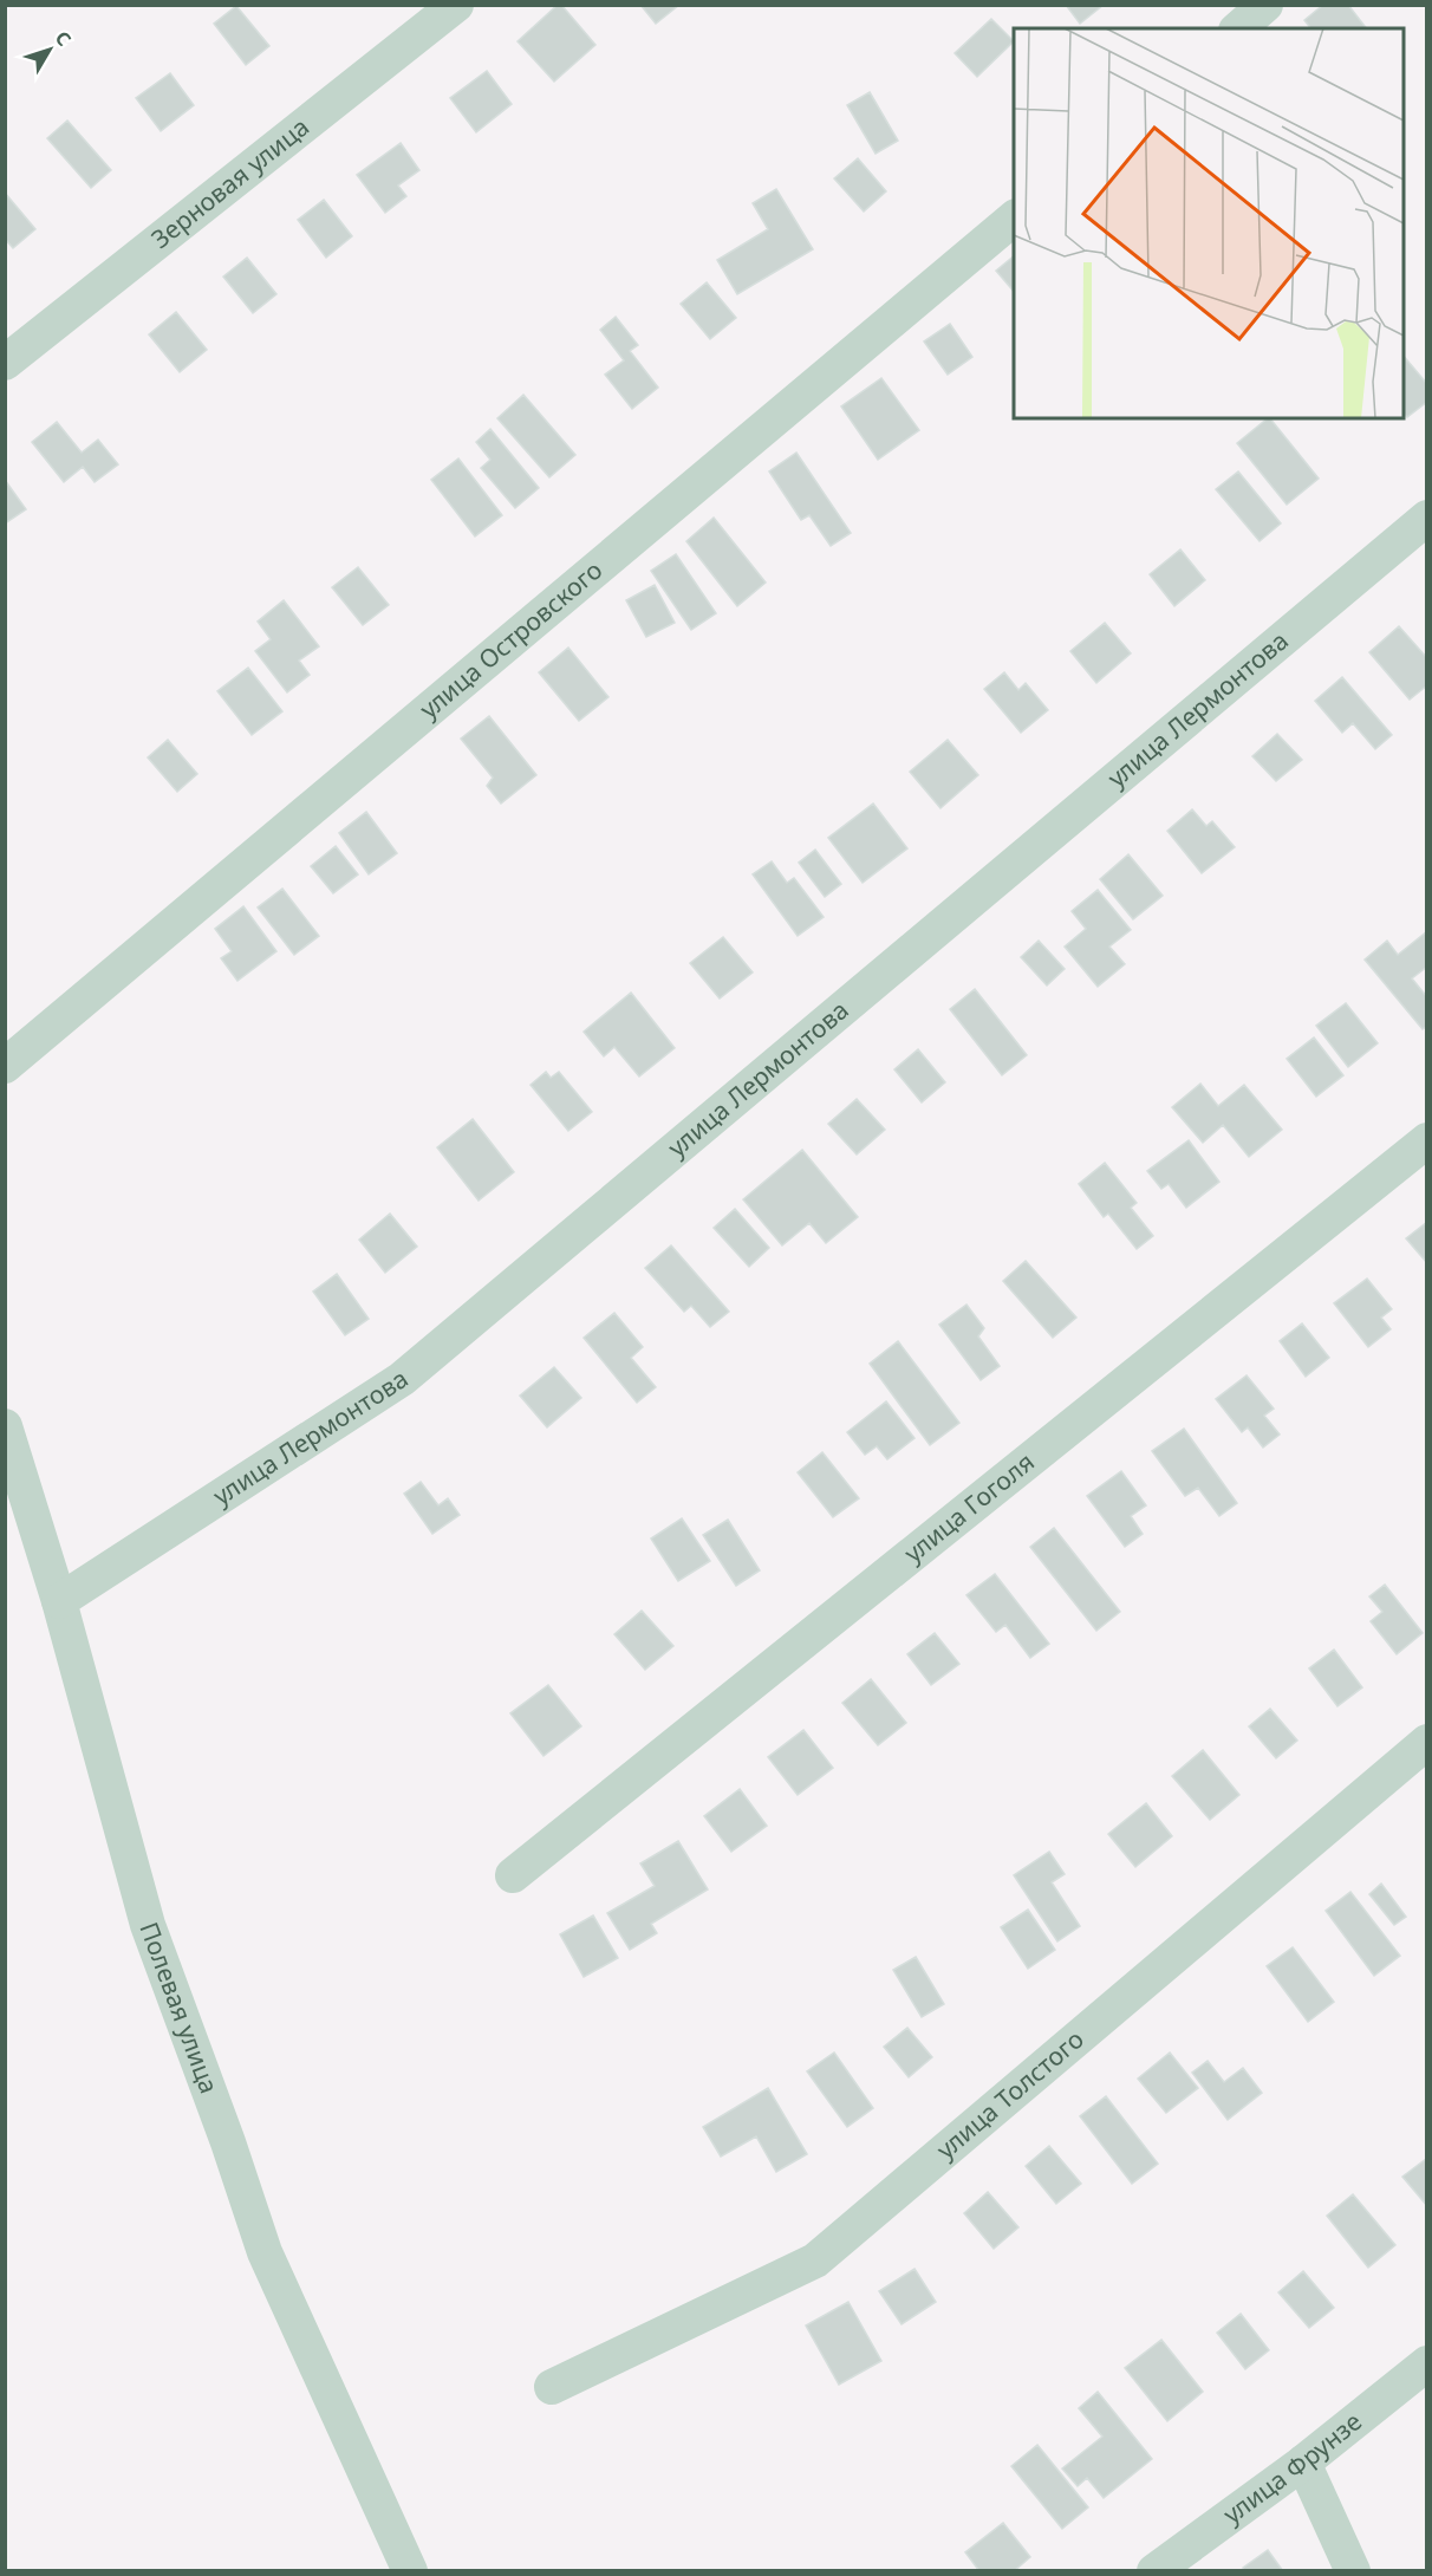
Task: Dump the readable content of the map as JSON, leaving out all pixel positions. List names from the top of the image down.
{
  "streets": {
    "street": [
      "Зерновая улица",
      "улица Островского",
      "улица Лермонтова",
      "улица Гоголя",
      "Полевая улица",
      "улица Толстого",
      "улица Фрунзе"
    ]
  },
  "crossings": [
    ["улица Лермонтова", "Полевая улица"]
  ],
  "north": "top right"
}
